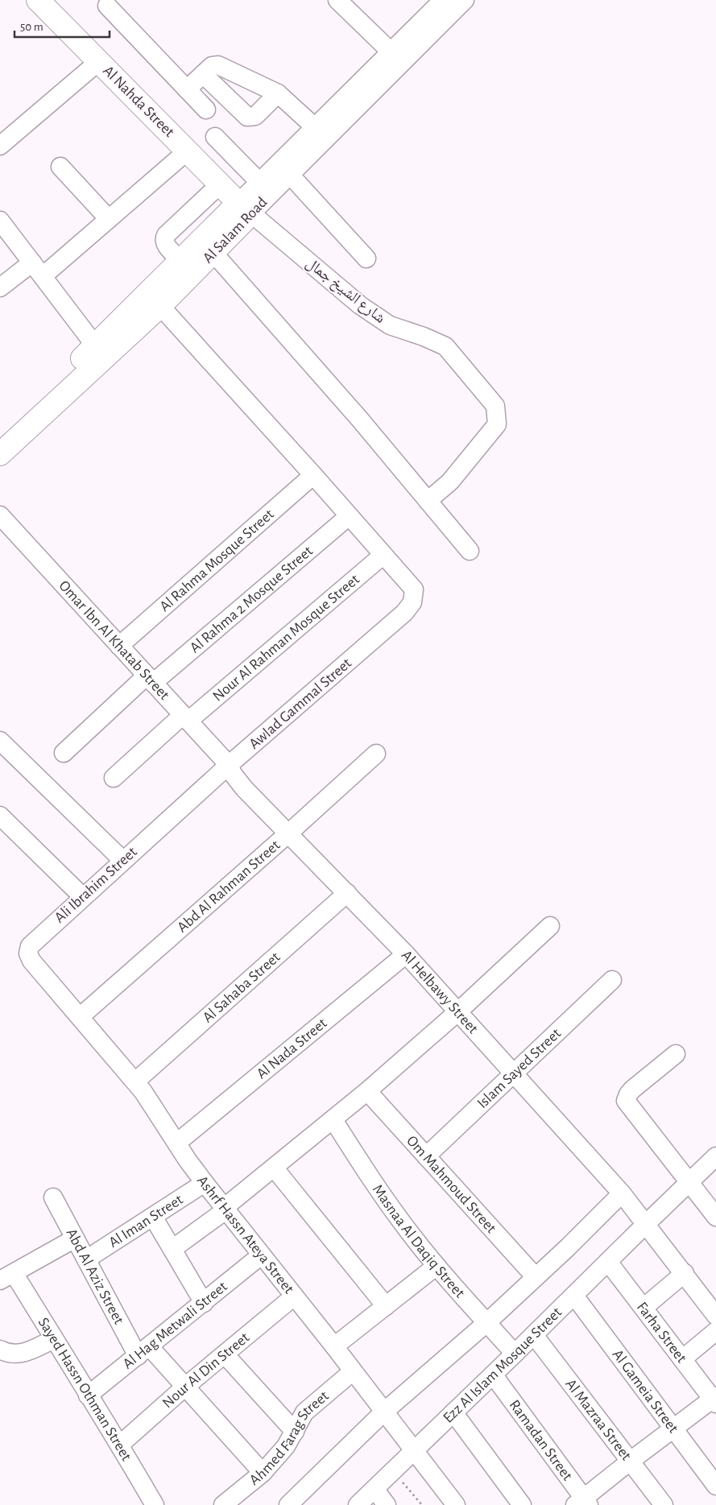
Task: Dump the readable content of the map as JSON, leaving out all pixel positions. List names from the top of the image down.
{
  "streets": {
    "main road": ["Al Nahda Street", "Al Salam Road"],
    "street": [
      "شارع الشيخ جمال",
      "Al Rahma Mosque Street",
      "Al Rahma 2 Mosque Street",
      "Nour Al Rahman Mosque Street",
      "Omar Ibn Al Khatab Street",
      "Awlad Gammal Street",
      "Ali Ibrahim Street",
      "Abd Al Rahman Street",
      "Al Sahaba Street",
      "Al Helbawy Street",
      "Al Nada Street",
      "Islam Sayed Street",
      "Om Mahmoud Street",
      "Al Iman Street",
      "Ashrf Hassn Ateya Street",
      "Masnaa Al Daqiq Street",
      "Abd Al Aziz Street",
      "Al Hag Metwali Street",
      "Farha Street",
      "Ezz Al Islam Mosque Street",
      "Nour Al Din Street",
      "Sayed Hassn Othman Street",
      "Al Gameia Street",
      "Al Mazraa Street",
      "Ahmed Farag Street",
      "Ramadan Street"
    ]
  },
  "crossings": [
    ["Al Nahda Street", "Al Salam Road"],
    ["Al Nahda Street", "شارع الشيخ جمال"],
    ["Al Salam Road", "شارع الشيخ جمال"],
    ["Al Salam Road", "Awlad Gammal Street"],
    ["Al Rahma Mosque Street", "Omar Ibn Al Khatab Street"],
    ["Al Rahma Mosque Street", "Awlad Gammal Street"],
    ["Al Rahma 2 Mosque Street", "Omar Ibn Al Khatab Street"],
    ["Al Rahma 2 Mosque Street", "Awlad Gammal Street"],
    ["Nour Al Rahman Mosque Street", "Omar Ibn Al Khatab Street"],
    ["Nour Al Rahman Mosque Street", "Awlad Gammal Street"],
    ["Omar Ibn Al Khatab Street", "Awlad Gammal Street"],
    ["Omar Ibn Al Khatab Street", "Ali Ibrahim Street"],
    ["Omar Ibn Al Khatab Street", "Al Helbawy Street"],
    ["Awlad Gammal Street", "Ali Ibrahim Street"],
    ["Awlad Gammal Street", "Al Helbawy Street"],
    ["Ali Ibrahim Street", "Abd Al Rahman Street"],
    ["Ali Ibrahim Street", "Al Helbawy Street"],
    ["Ali Ibrahim Street", "Ashrf Hassn Ateya Street"],
    ["Abd Al Rahman Street", "Al Helbawy Street"],
    ["Abd Al Rahman Street", "Ashrf Hassn Ateya Street"],
    ["Al Sahaba Street", "Al Helbawy Street"],
    ["Al Sahaba Street", "Ashrf Hassn Ateya Street"],
    ["Al Helbawy Street", "Al Nada Street"],
    ["Al Helbawy Street", "Islam Sayed Street"],
    ["Al Helbawy Street", "Ezz Al Islam Mosque Street"],
    ["Al Nada Street", "Ashrf Hassn Ateya Street"],
    ["Islam Sayed Street", "Om Mahmoud Street"],
    ["Al Iman Street", "Ashrf Hassn Ateya Street"],
    ["Al Iman Street", "Abd Al Aziz Street"],
    ["Ashrf Hassn Ateya Street", "Al Hag Metwali Street"],
    ["Ashrf Hassn Ateya Street", "Ezz Al Islam Mosque Street"],
    ["Ashrf Hassn Ateya Street", "Nour Al Din Street"],
    ["Ashrf Hassn Ateya Street", "Ahmed Farag Street"],
    ["Masnaa Al Daqiq Street", "Ezz Al Islam Mosque Street"],
    ["Abd Al Aziz Street", "Al Hag Metwali Street"],
    ["Abd Al Aziz Street", "Nour Al Din Street"],
    ["Abd Al Aziz Street", "Ahmed Farag Street"],
    ["Al Hag Metwali Street", "Sayed Hassn Othman Street"],
    ["Farha Street", "Ezz Al Islam Mosque Street"],
    ["Ezz Al Islam Mosque Street", "Al Gameia Street"],
    ["Ezz Al Islam Mosque Street", "Al Mazraa Street"],
    ["Ezz Al Islam Mosque Street", "Ramadan Street"],
    ["Nour Al Din Street", "Sayed Hassn Othman Street"]
  ],
  "scale_bar": "50 m"
}
